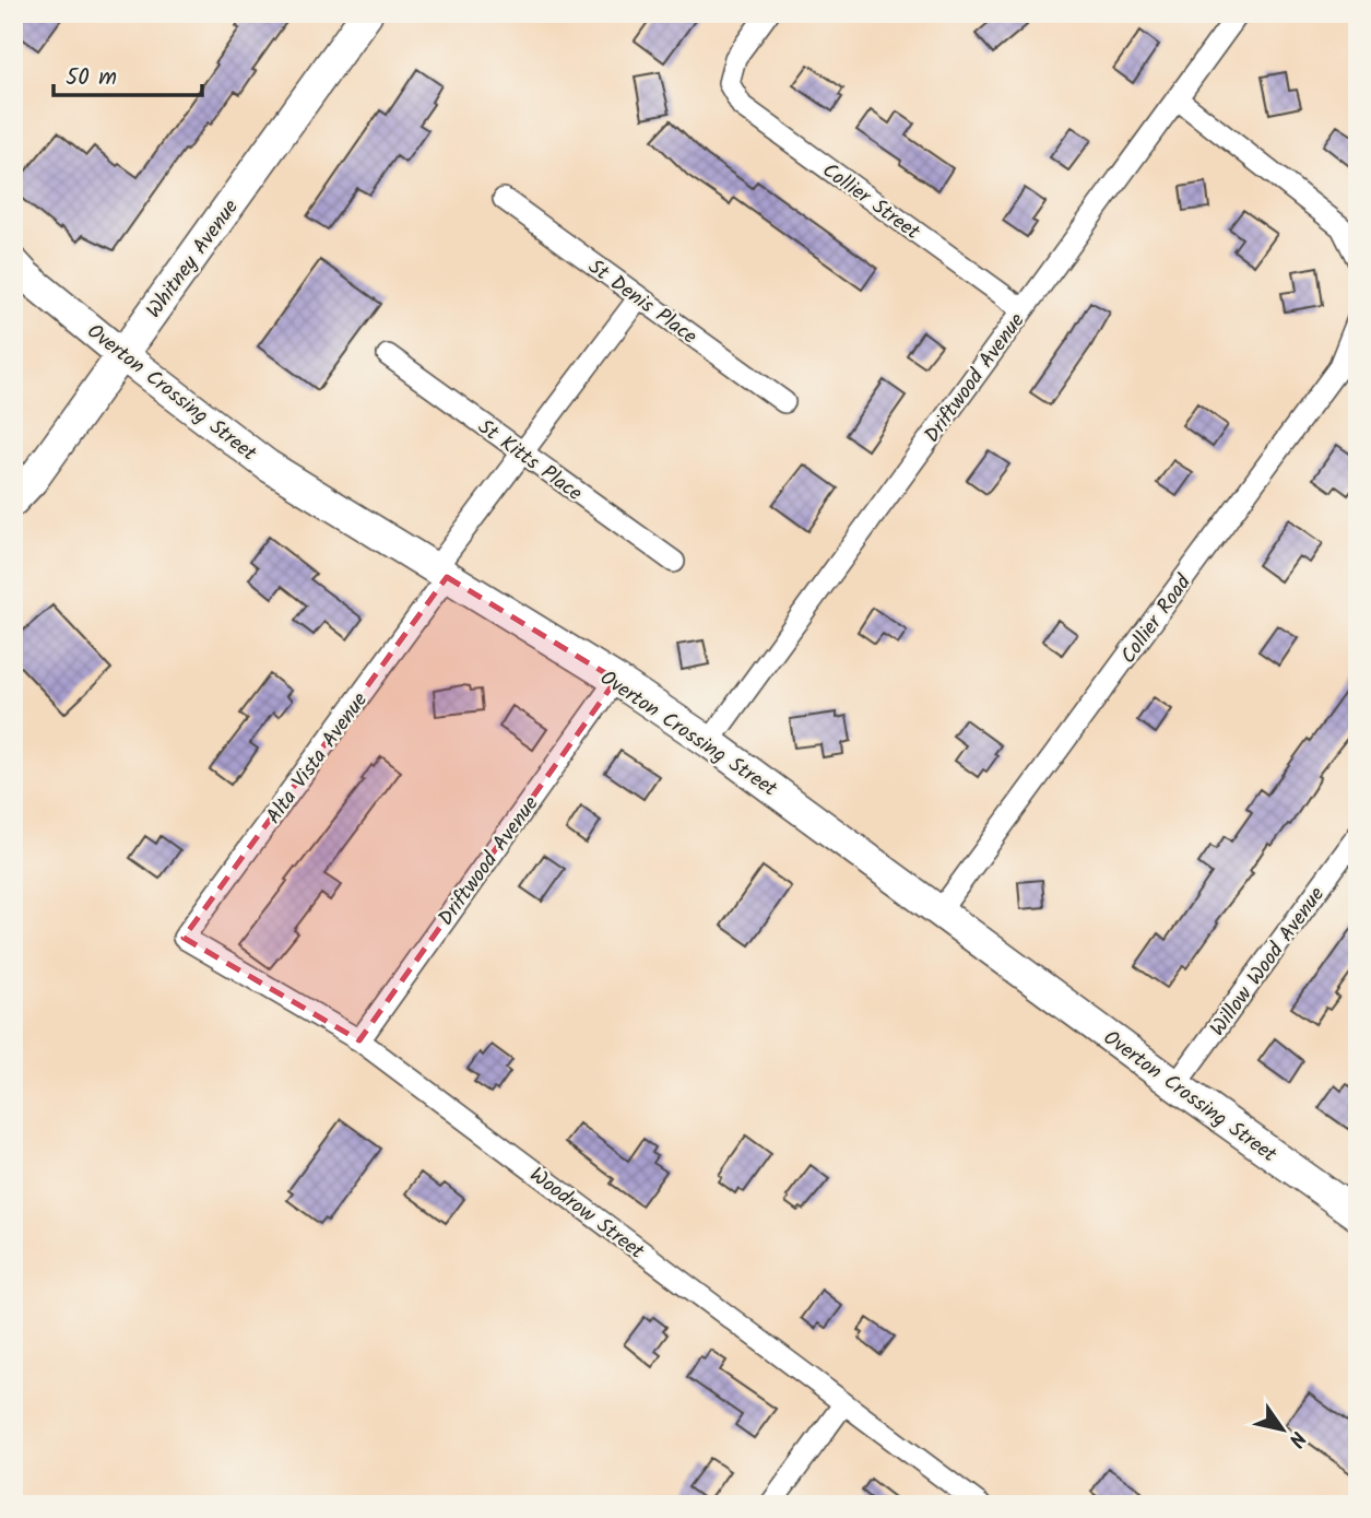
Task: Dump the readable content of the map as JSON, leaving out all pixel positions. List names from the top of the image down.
{
  "streets": {
    "main road": ["Whitney Avenue", "Overton Crossing Street"],
    "street": [
      "Collier Street",
      "St Denis Place",
      "Driftwood Avenue",
      "St Kitts Place",
      "Collier Road",
      "Alta Vista Avenue",
      "Willow Wood Avenue",
      "Woodrow Street"
    ]
  },
  "crossings": [
    ["Collier Street", "Driftwood Avenue"],
    ["Whitney Avenue", "Overton Crossing Street"],
    ["St Denis Place", "Alta Vista Avenue"],
    ["Driftwood Avenue", "Overton Crossing Street"],
    ["Driftwood Avenue", "Woodrow Street"],
    ["Overton Crossing Street", "Collier Road"],
    ["Overton Crossing Street", "Alta Vista Avenue"],
    ["Overton Crossing Street", "Willow Wood Avenue"],
    ["St Kitts Place", "Alta Vista Avenue"],
    ["Alta Vista Avenue", "Woodrow Street"]
  ],
  "scale_bar": "50 m",
  "north": "bottom right"
}
